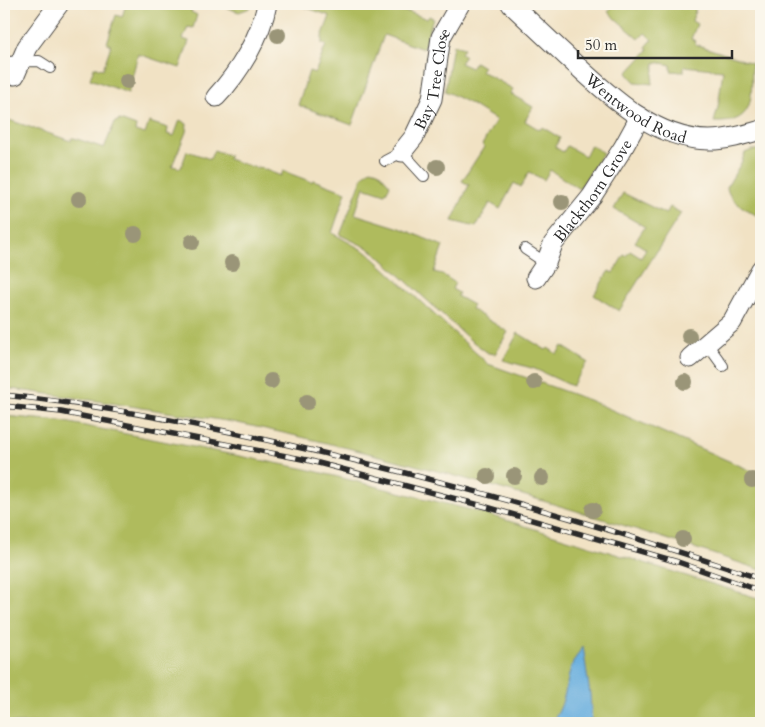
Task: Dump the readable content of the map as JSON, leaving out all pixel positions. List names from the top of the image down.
{
  "streets": {
    "street": ["Bay Tree Close", "Wentwood Road", "Blackthorn Grove"]
  },
  "crossings": [
    ["Wentwood Road", "Blackthorn Grove"]
  ],
  "scale_bar": "50 m"
}
